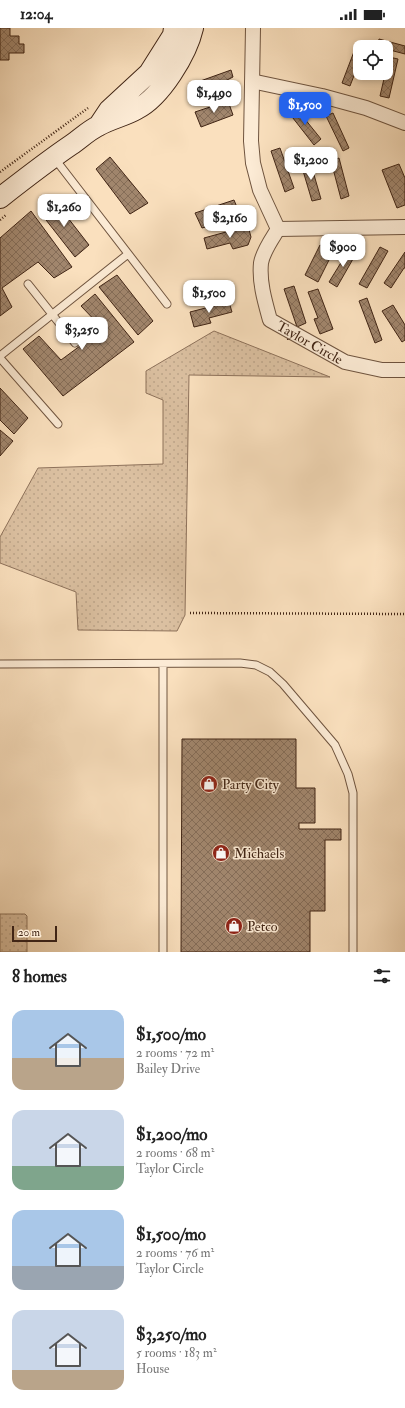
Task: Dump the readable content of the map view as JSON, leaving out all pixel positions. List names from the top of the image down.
{
  "streets": {
    "street": ["Taylor Circle"]
  },
  "places": {
    "shop": ["Party City", "Michaels", "Petco"]
  },
  "scale_bar": "20 m",
  "page": {
    "status": "12:04",
    "price": [
      "$1,490",
      "$1,500",
      "$1,200",
      "$1,260",
      "$2,160",
      "$900",
      "$1,500",
      "$3,250"
    ],
    "scale": "20 m",
    "heading": "8 homes",
    "list": [
      {
        "name": "$1,500/mo",
        "note": "2 rooms · 72 m² · Bailey Drive"
      },
      {
        "name": "$1,200/mo",
        "note": "2 rooms · 68 m² · Taylor Circle"
      },
      {
        "name": "$1,500/mo",
        "note": "2 rooms · 76 m² · Taylor Circle"
      },
      {
        "name": "$3,250/mo",
        "note": "5 rooms · 183 m² · House"
      }
    ]
  }
}
